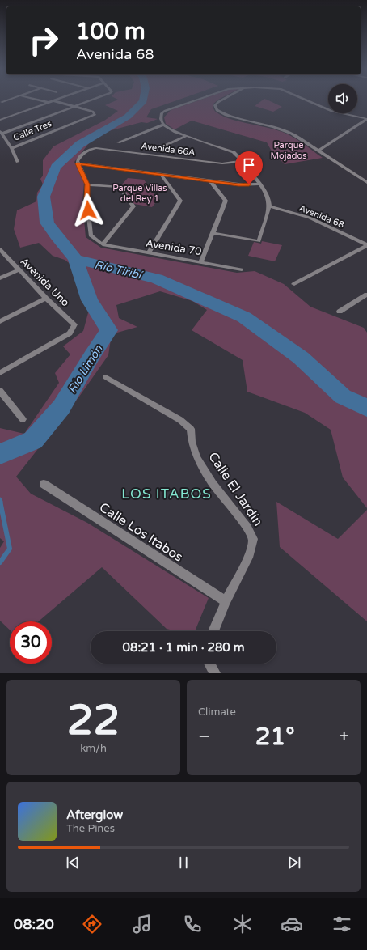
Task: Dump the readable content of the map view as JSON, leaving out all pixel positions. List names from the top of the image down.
{
  "streets": {
    "street": [
      "Calle Tres",
      "Avenida 66A",
      "Avenida 68",
      "Avenida 70",
      "Avenida Uno",
      "Calle El Jardín",
      "Calle Los Itabos"
    ]
  },
  "crossings": [
    ["Calle El Jardín", "Calle Los Itabos"]
  ],
  "districts": ["LOS ITABOS"],
  "water": ["Río Tiribí", "Río Limón"],
  "parks": ["Parque Mojados", "Parque Villas del Rey 1"],
  "page": {
    "turn": ["100 m", "Avenida 68"],
    "limit": "30",
    "trip": "08:21 · 1 min · 280 m",
    "tile": [
      ["22", "km/h"],
      "Climate"
    ],
    "heat": ["−", "21°", "+"],
    "song": ["Afterglow", "The Pines"],
    "tabs": "08:20"
  }
}
